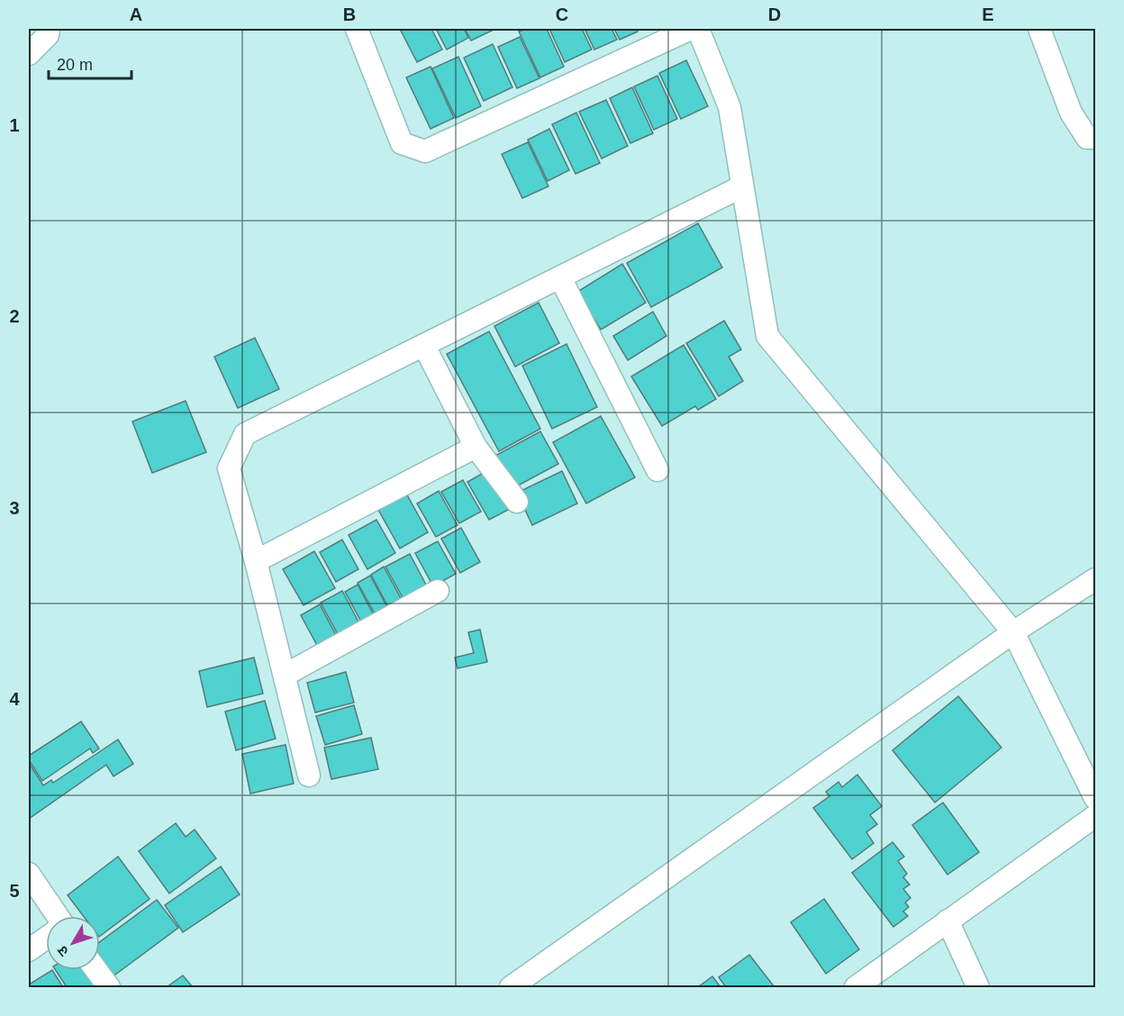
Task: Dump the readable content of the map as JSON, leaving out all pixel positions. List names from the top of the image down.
{
  "scale_bar": "20 m",
  "north": "bottom left",
  "grid": {
    "columns": [
      "A",
      "B",
      "C",
      "D",
      "E"
    ],
    "rows": [
      "1",
      "2",
      "3",
      "4",
      "5"
    ]
  }
}
